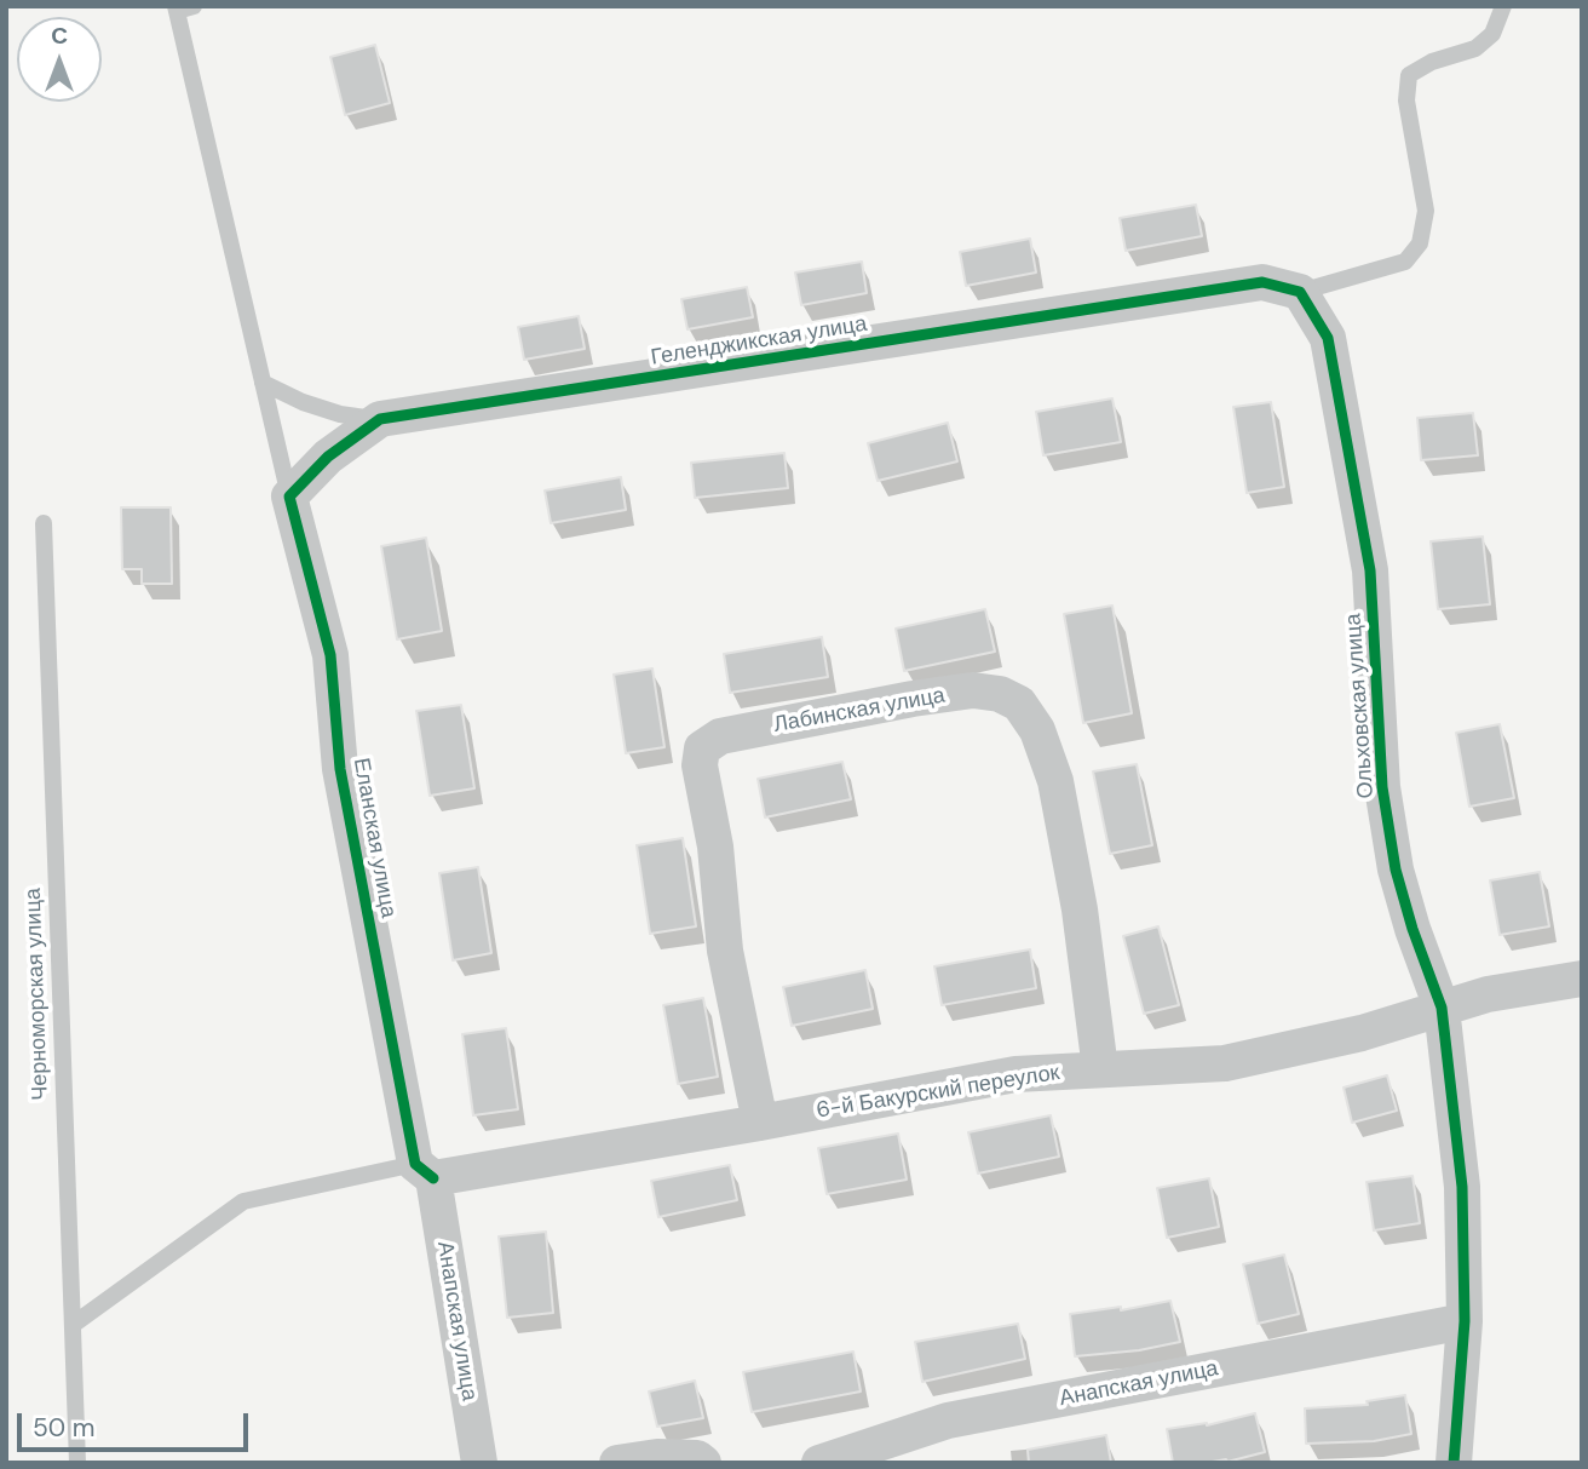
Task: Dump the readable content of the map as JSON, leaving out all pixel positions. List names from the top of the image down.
{
  "streets": {
    "street": [
      "Геленджикская улица",
      "Ольховская улица",
      "Лабинская улица",
      "Еланская улица",
      "6-й Бакурский переулок",
      "Анапская улица"
    ],
    "lane": ["Черноморская улица"]
  },
  "crossings": [
    ["Геленджикская улица", "Ольховская улица"],
    ["Геленджикская улица", "Еланская улица"],
    ["Ольховская улица", "6-й Бакурский переулок"],
    ["Ольховская улица", "Анапская улица"],
    ["Лабинская улица", "6-й Бакурский переулок"],
    ["Еланская улица", "6-й Бакурский переулок"],
    ["Еланская улица", "Анапская улица"],
    ["6-й Бакурский переулок", "Анапская улица"]
  ],
  "scale_bar": "50 m",
  "north": "top"
}
